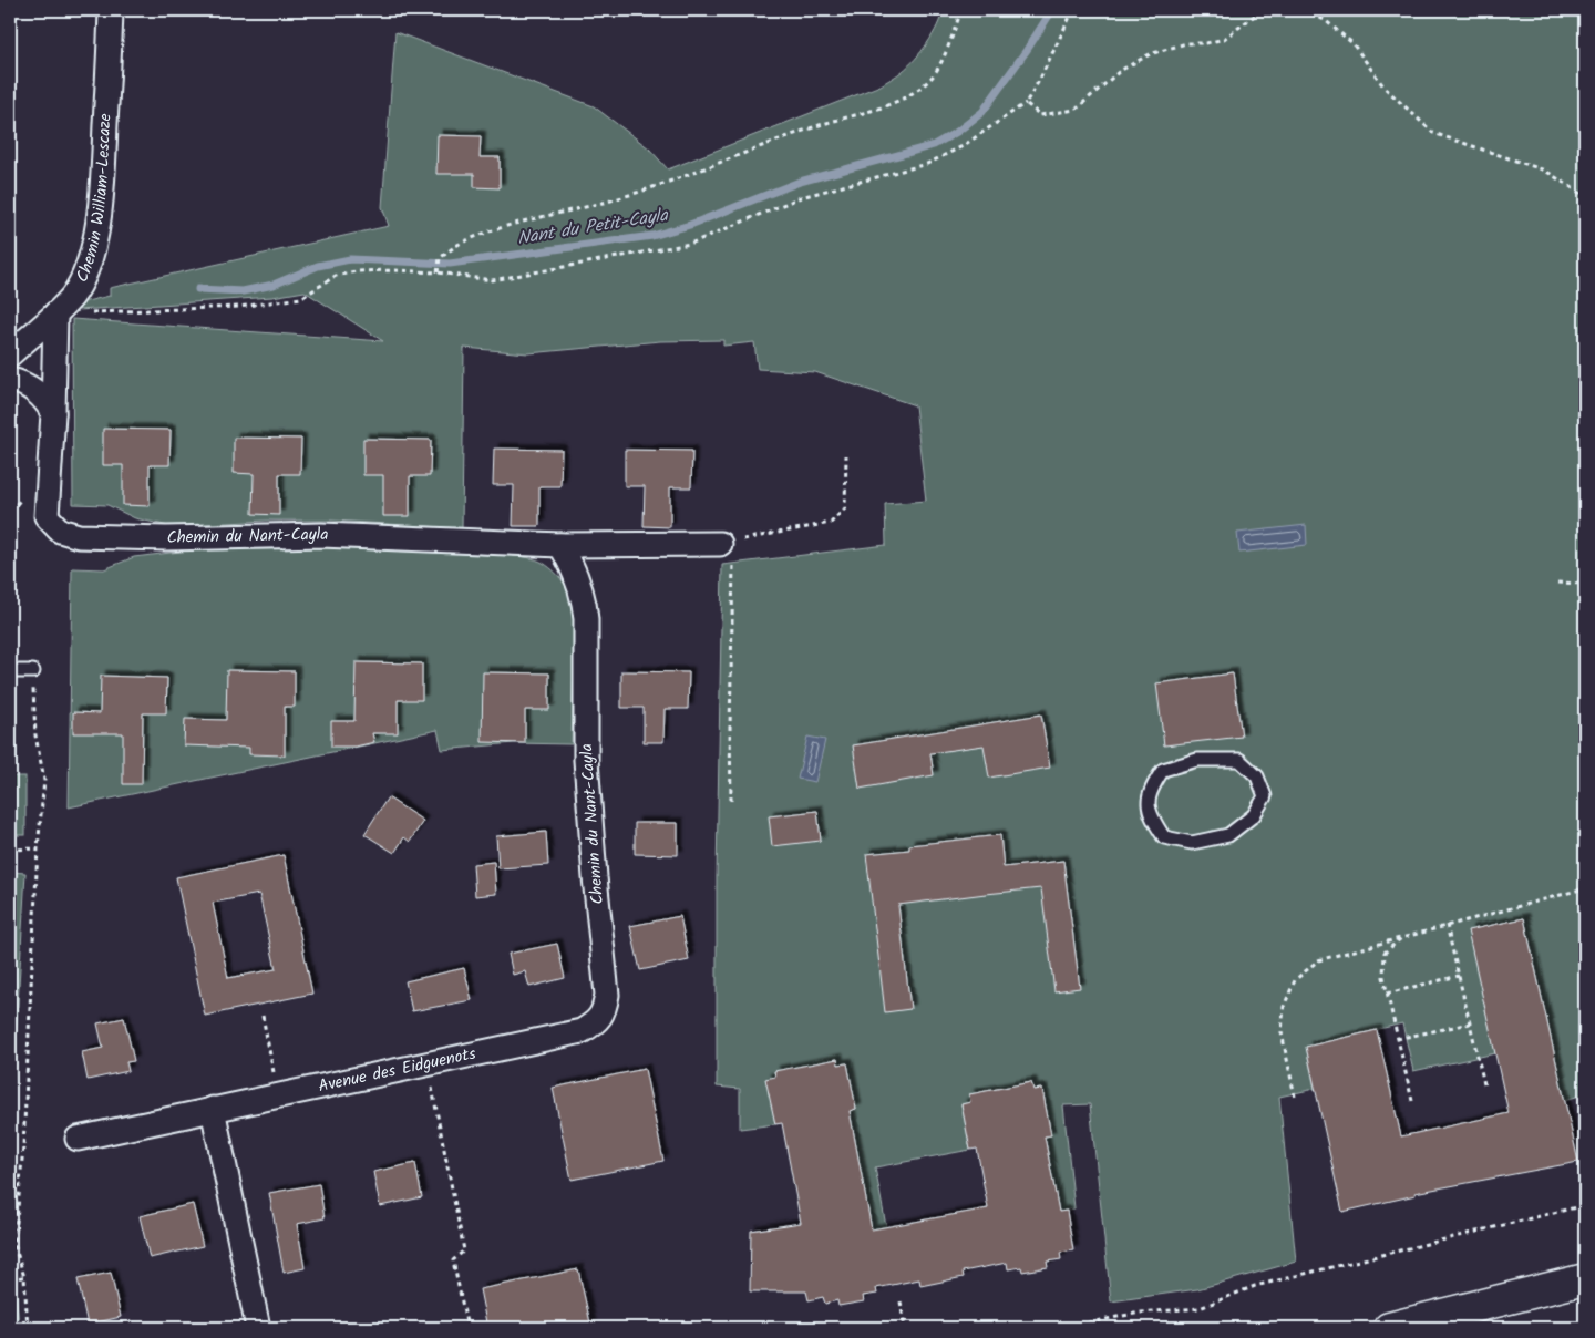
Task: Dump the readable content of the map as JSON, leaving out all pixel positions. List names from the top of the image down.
{
  "streets": {
    "street": ["Chemin William-Lescaze", "Chemin du Nant-Cayla", "Avenue des Eidguenots"]
  },
  "crossings": [
    ["Chemin William-Lescaze", "Chemin du Nant-Cayla"],
    ["Chemin du Nant-Cayla", "Avenue des Eidguenots"]
  ],
  "water": ["Nant du Petit-Cayla"]
}
